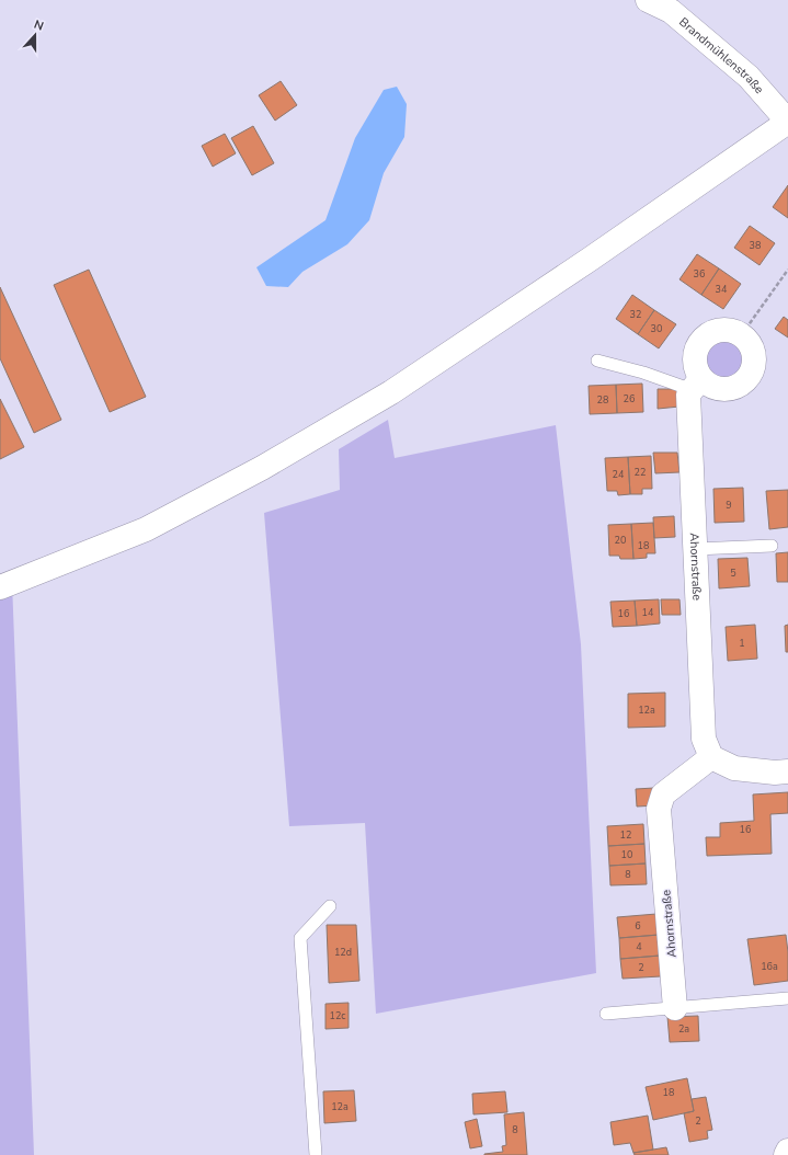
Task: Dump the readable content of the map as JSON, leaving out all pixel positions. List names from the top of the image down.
{
  "streets": {
    "street": ["Brandmühlenstraße", "Ahornstraße"]
  },
  "house_numbers": [
    "38",
    "36",
    "34",
    "32",
    "30",
    "26",
    "28",
    "22",
    "24",
    "9",
    "20",
    "18",
    "5",
    "14",
    "16",
    "1",
    "12a",
    "16",
    "12",
    "10",
    "8",
    "6",
    "4",
    "12d",
    "16a",
    "2",
    "12c",
    "2a",
    "18",
    "12a",
    "2",
    "8"
  ],
  "north": "top"
}
